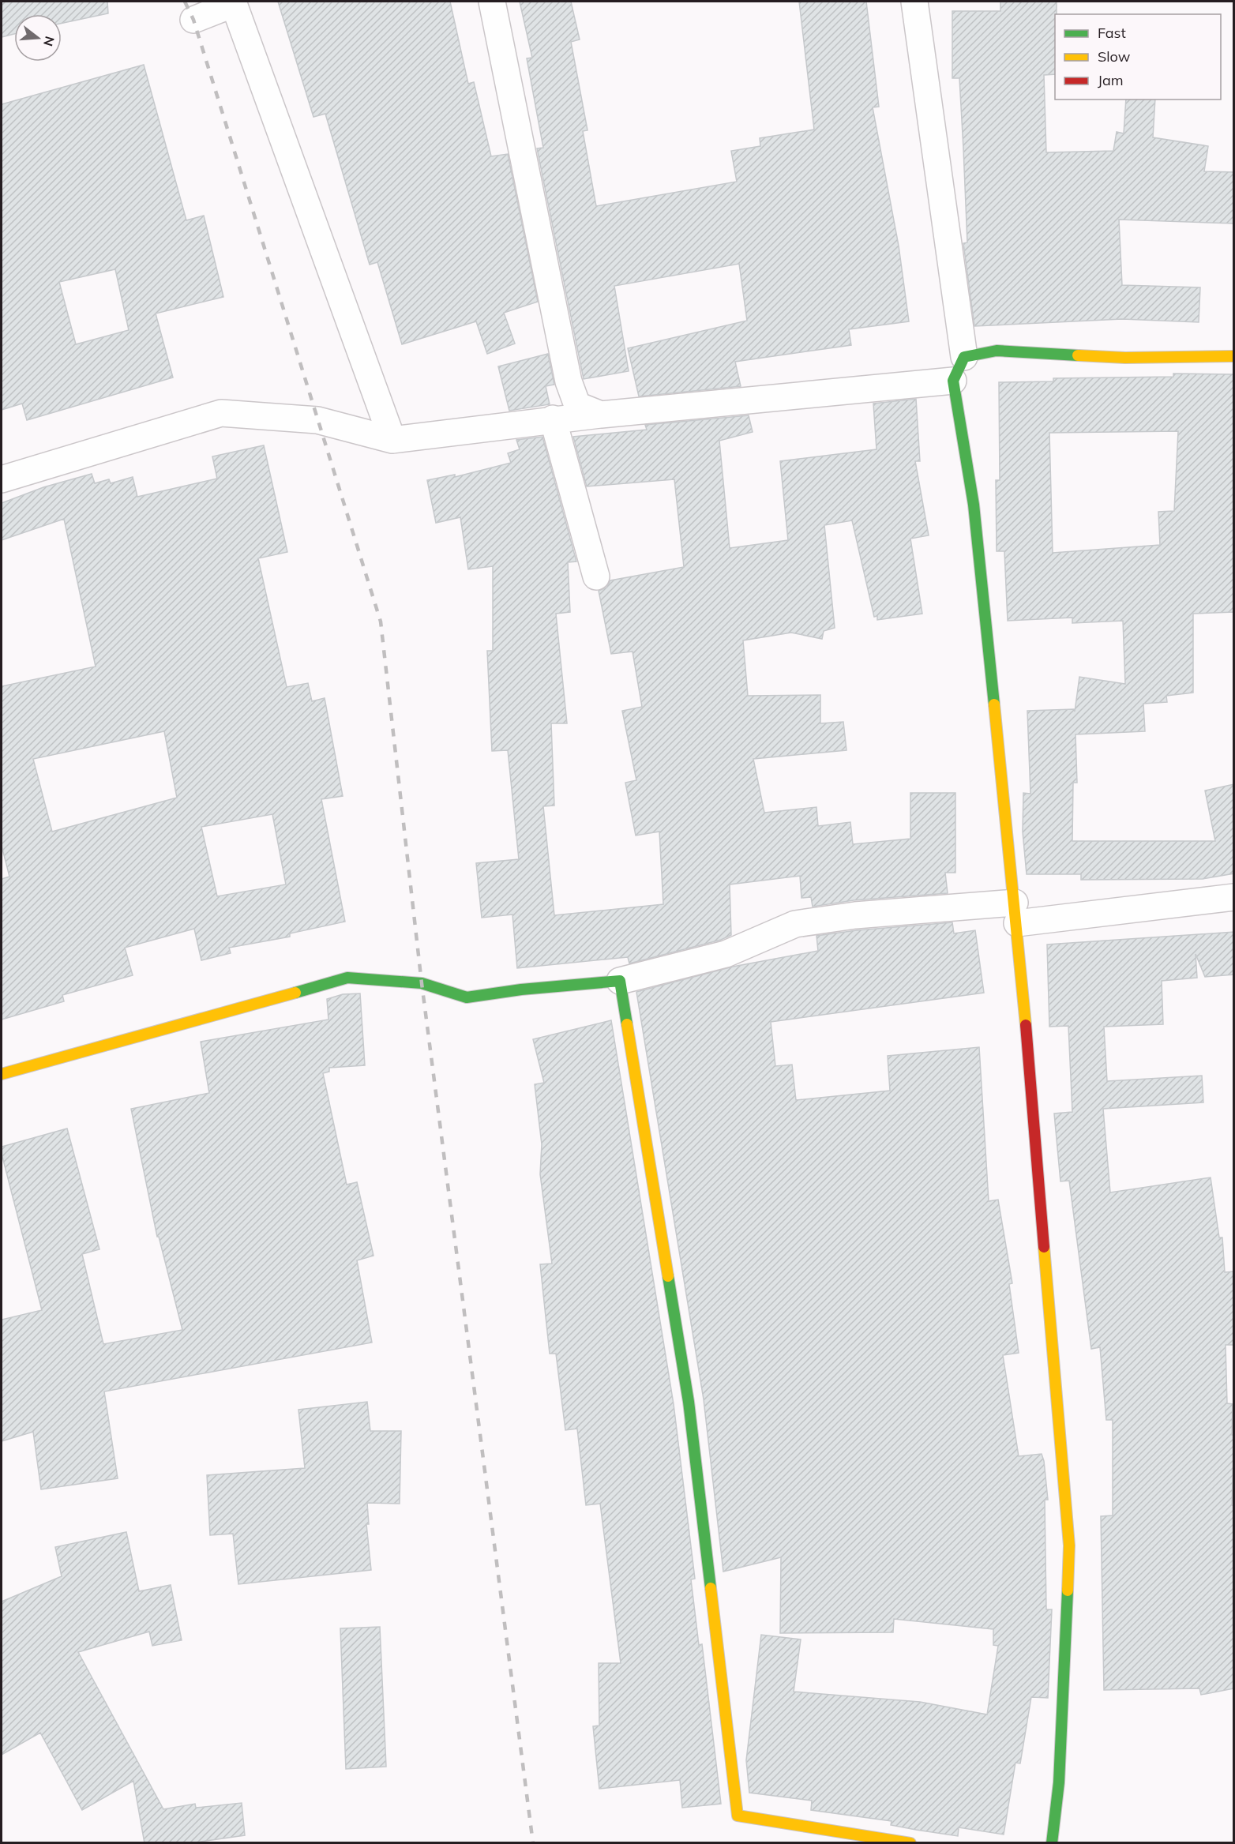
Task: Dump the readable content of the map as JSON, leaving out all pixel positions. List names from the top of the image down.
{
  "legend": ["Fast", "Slow", "Jam"],
  "north": "right"
}
